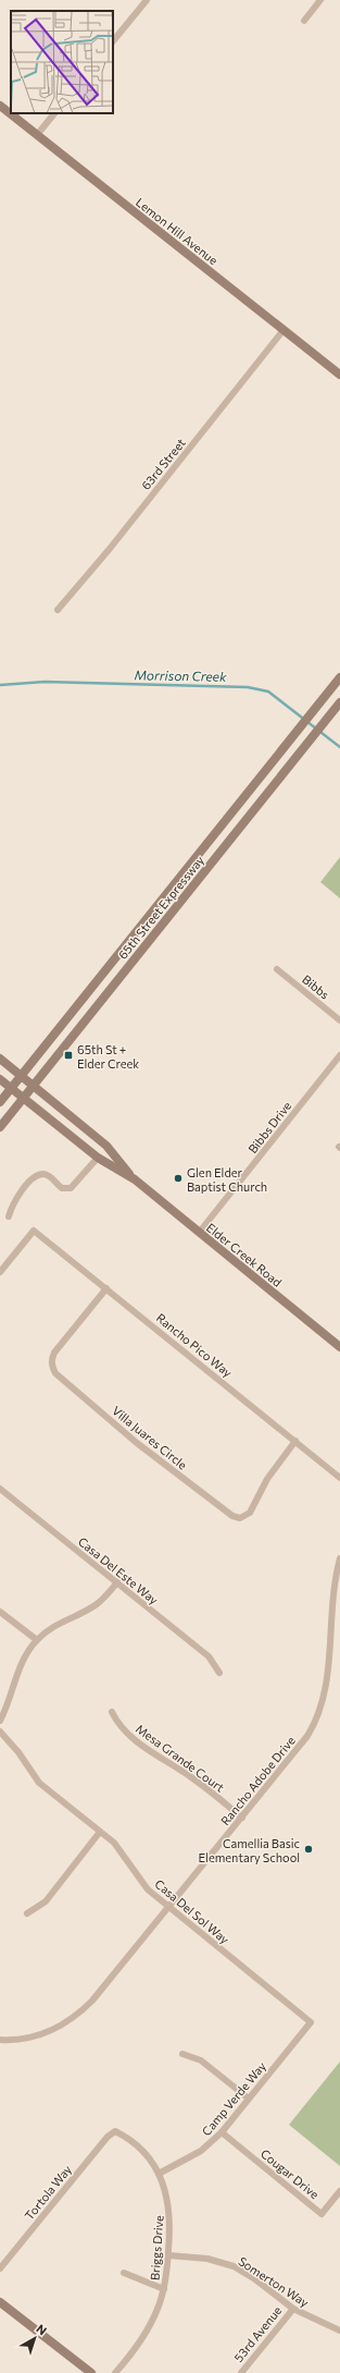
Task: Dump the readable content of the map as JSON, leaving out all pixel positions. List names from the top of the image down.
{
  "streets": {
    "main road": ["Lemon Hill Avenue", "65th Street Expressway", "Elder Creek Road"],
    "street": [
      "63rd Street",
      "Bibbs",
      "Bibbs Drive",
      "Rancho Pico Way",
      "Villa Juares Circle",
      "Casa Del Este Way",
      "Mesa Grande Court",
      "Rancho Adobe Drive",
      "Casa Del Sol Way",
      "Camp Verde Way",
      "Cougar Drive",
      "Tortola Way",
      "Briggs Drive",
      "Somerton Way",
      "53rd Avenue"
    ]
  },
  "crossings": [
    ["Lemon Hill Avenue", "63rd Street"],
    ["65th Street Expressway", "Elder Creek Road"],
    ["Bibbs Drive", "Elder Creek Road"],
    ["Rancho Pico Way", "Villa Juares Circle"],
    ["Mesa Grande Court", "Rancho Adobe Drive"],
    ["Rancho Adobe Drive", "Casa Del Sol Way"],
    ["Casa Del Sol Way", "Camp Verde Way"],
    ["Camp Verde Way", "Cougar Drive"],
    ["Camp Verde Way", "Briggs Drive"],
    ["Tortola Way", "Briggs Drive"],
    ["Briggs Drive", "Somerton Way"],
    ["Somerton Way", "53rd Avenue"]
  ],
  "water": ["Morrison Creek"],
  "places": {
    "transit": ["65th St + Elder Creek"],
    "other": ["Glen Elder Baptist Church", "Camellia Basic Elementary School"]
  },
  "north": "top right"
}
